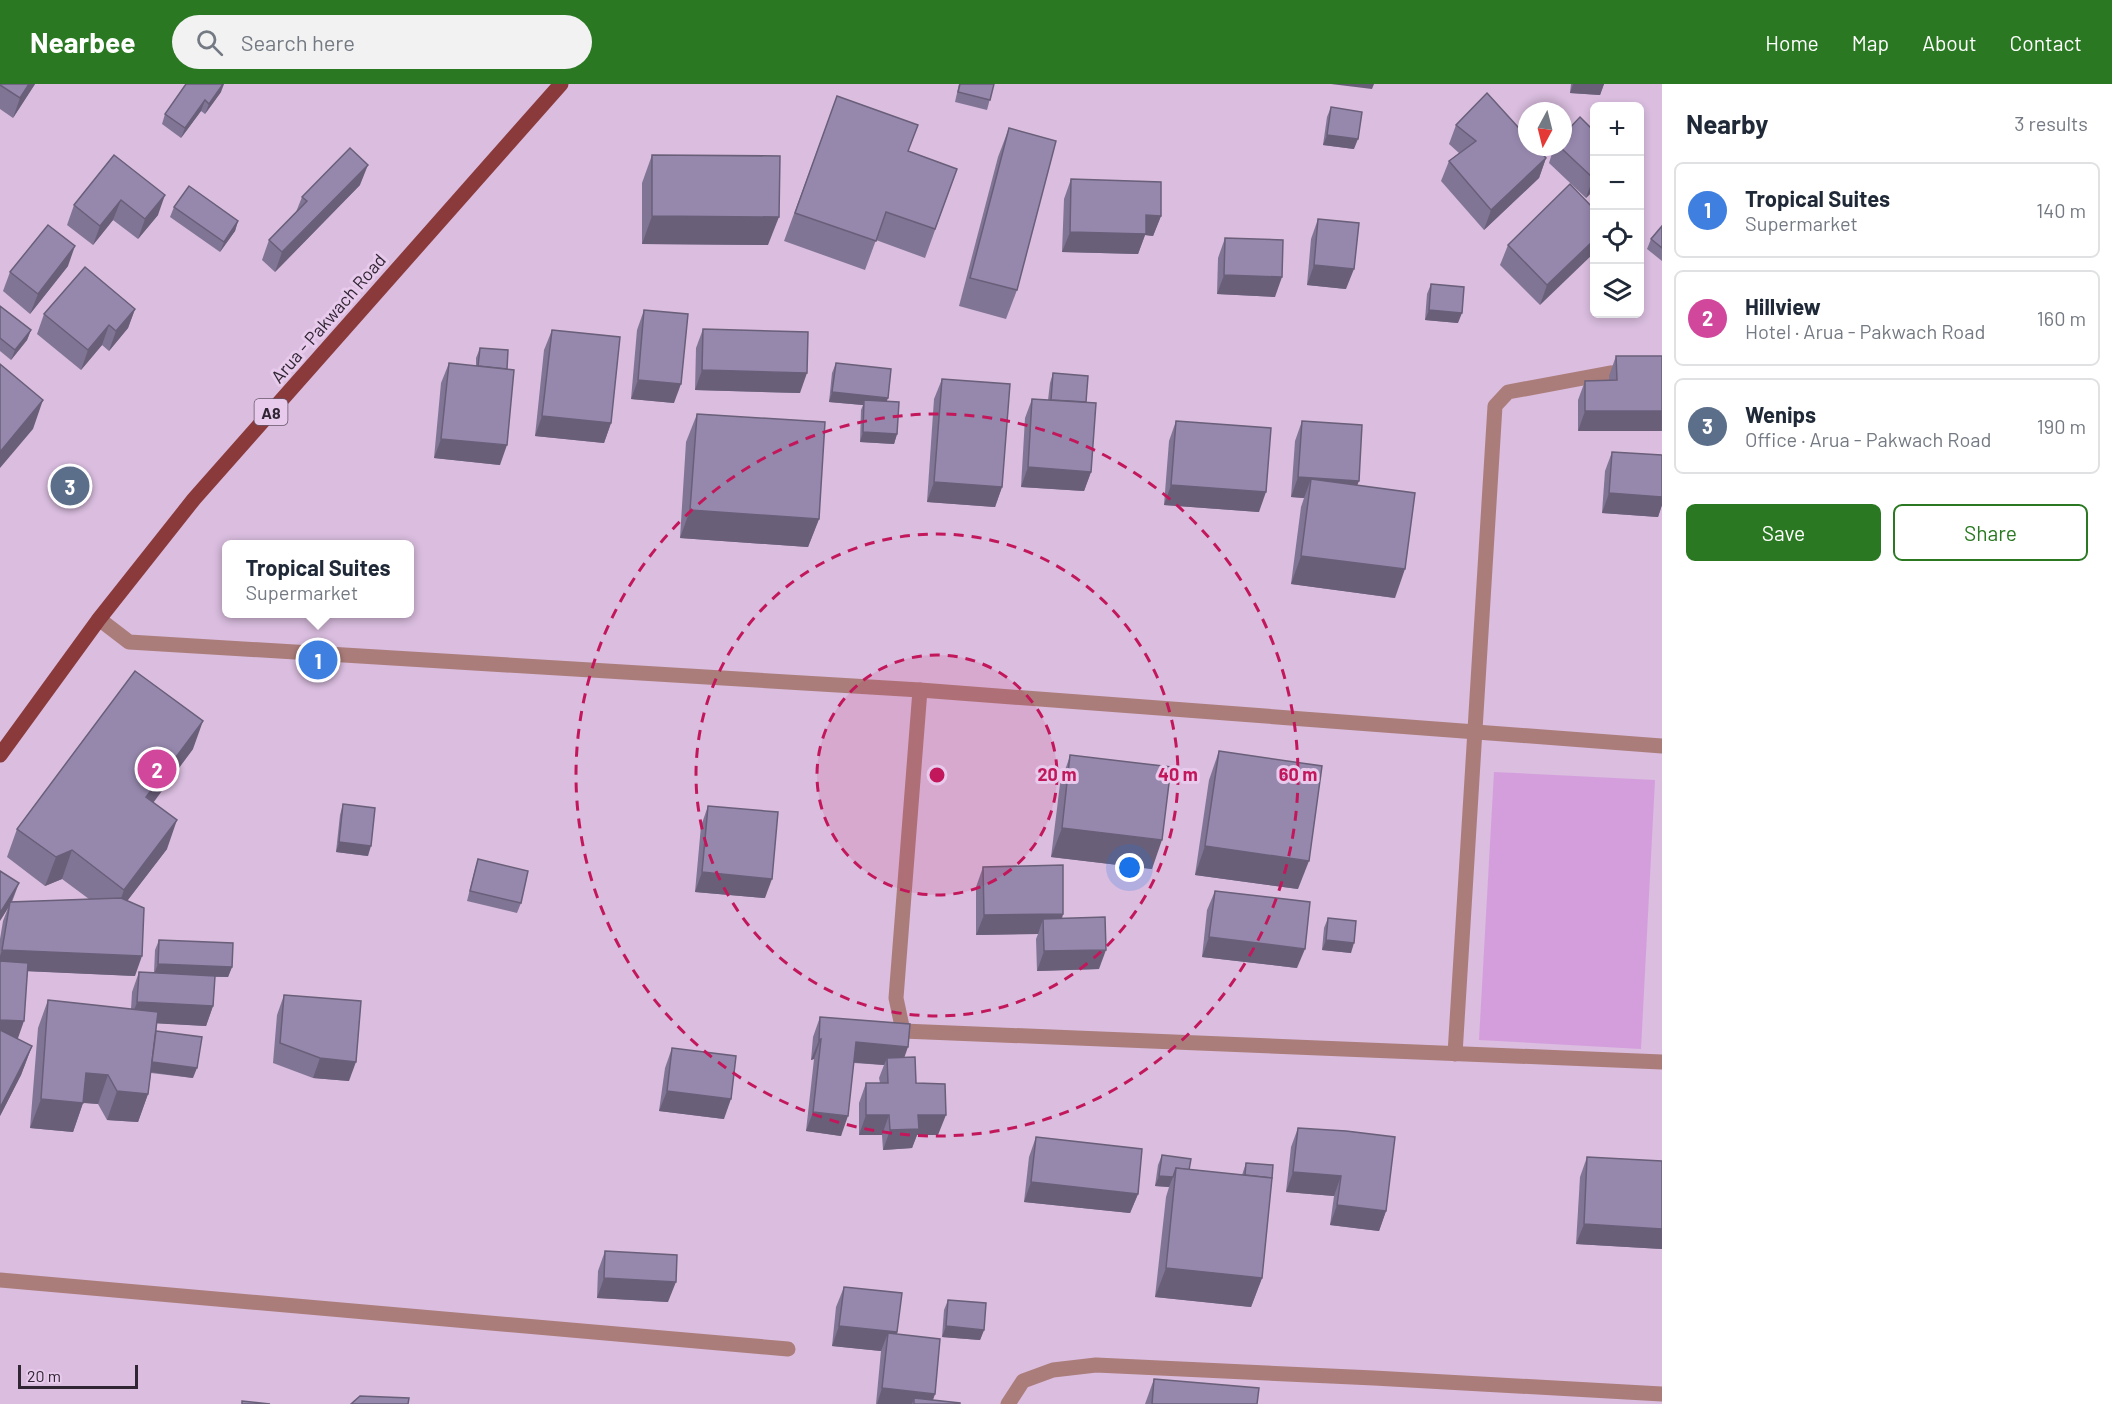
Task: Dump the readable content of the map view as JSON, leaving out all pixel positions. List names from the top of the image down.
{
  "streets": {
    "main road": ["Arua - Pakwach Road", "A8"]
  },
  "scale_bar": "20 m",
  "north": "bottom",
  "page": {
    "header": "Nearbee",
    "search": "Search here",
    "nav": [
      "Home",
      "Map",
      "About",
      "Contact"
    ],
    "heading": ["Nearby", "3 results"],
    "map_buttons": ["+", "−"],
    "list": [
      {
        "mark": "1",
        "name": "Tropical Suites",
        "note": "Supermarket",
        "value": "140 m"
      },
      {
        "mark": "2",
        "name": "Hillview",
        "note": "Hotel · Arua - Pakwach Road",
        "value": "160 m"
      },
      {
        "mark": "3",
        "name": "Wenips",
        "note": "Office · Arua - Pakwach Road",
        "value": "190 m"
      }
    ],
    "pins": ["3", "1", "2"],
    "buttons": ["Save", "Share"],
    "popup": ["Tropical Suites", "Supermarket"],
    "scale": "20 m"
  },
  "rings": ["20 m", "40 m", "60 m"]
}
